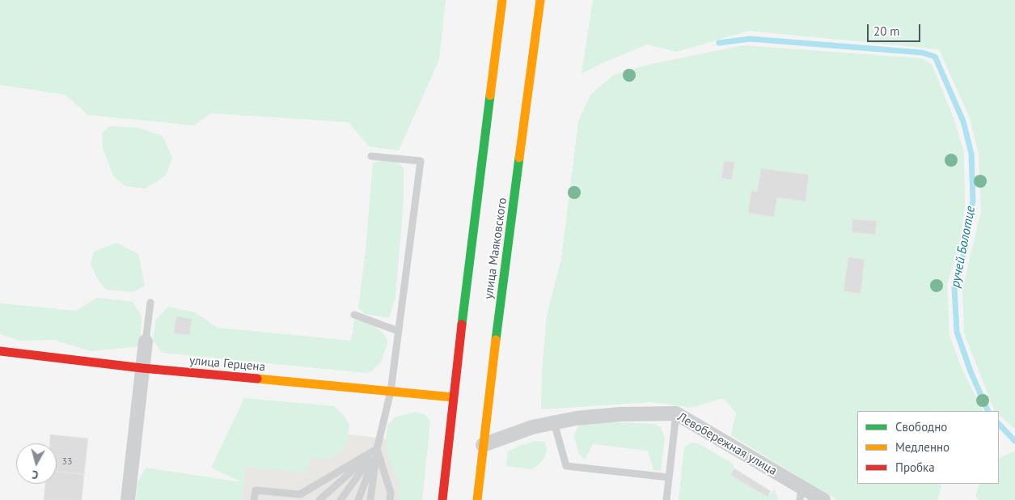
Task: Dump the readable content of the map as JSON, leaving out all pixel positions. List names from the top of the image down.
{
  "streets": {
    "main road": ["улица Маяковского", "улица Герцена"],
    "street": ["Левобережная улица"]
  },
  "crossings": [
    ["улица Маяковского", "улица Герцена"],
    ["улица Маяковского", "Левобережная улица"]
  ],
  "water": ["ручей Болотце"],
  "house_numbers": ["33"],
  "legend": ["Свободно", "Медленно", "Пробка"],
  "scale_bar": "20 m",
  "north": "bottom"
}
